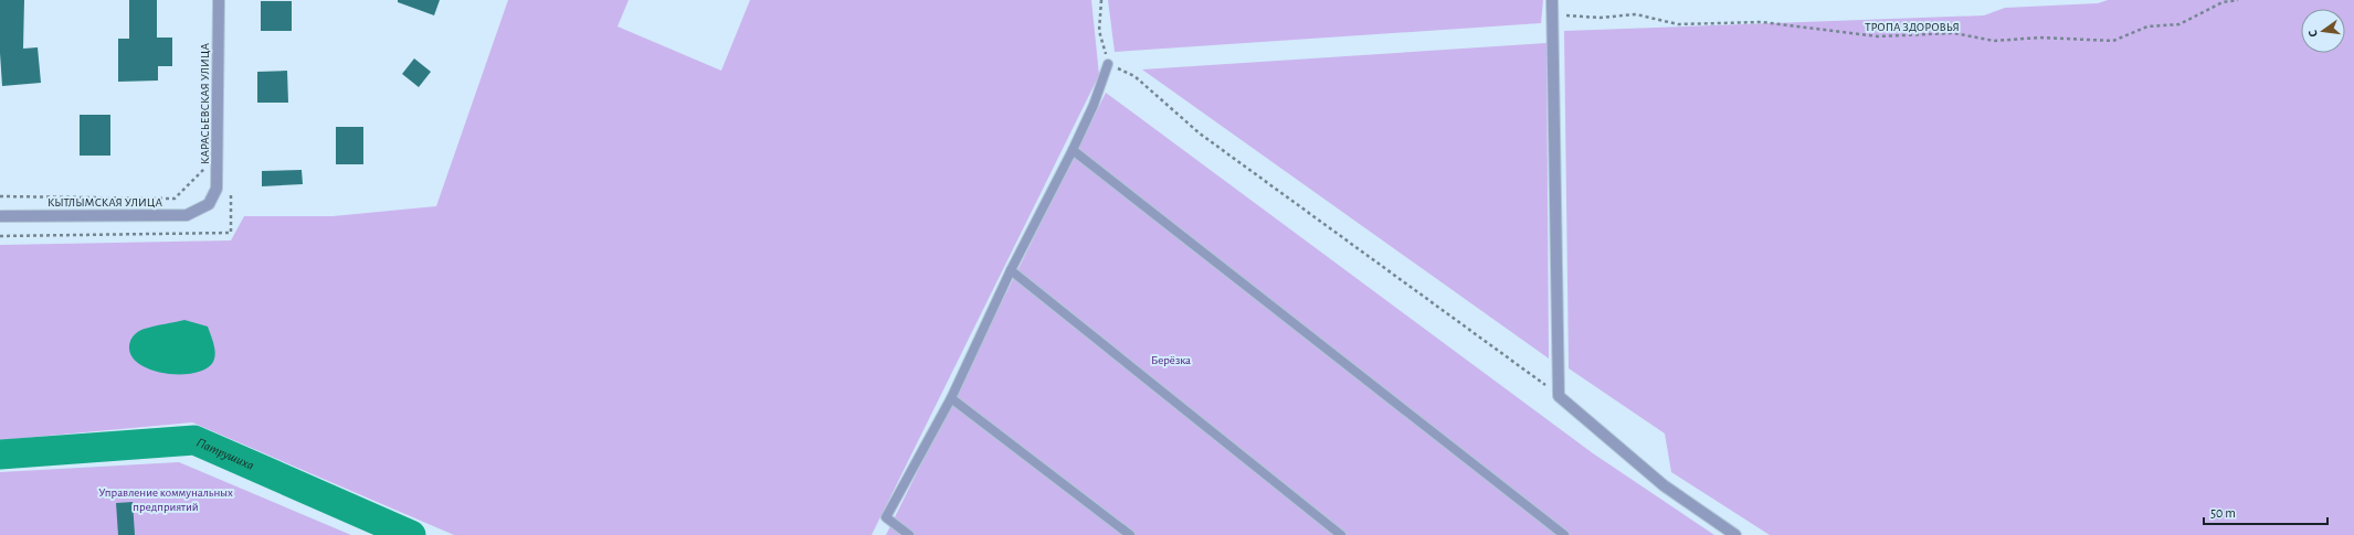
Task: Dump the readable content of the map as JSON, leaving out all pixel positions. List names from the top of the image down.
{
  "streets": {
    "street": ["КАРАСЬЕВСКАЯ УЛИЦА", "КЫТЛЫМСКАЯ УЛИЦА"],
    "path": ["ТРОПА ЗДОРОВЬЯ"]
  },
  "crossings": [
    ["КАРАСЬЕВСКАЯ УЛИЦА", "КЫТЛЫМСКАЯ УЛИЦА"]
  ],
  "water": ["Патрушиха"],
  "parks": ["Берёзка", "Управление коммунальных предприятий"],
  "scale_bar": "50 m",
  "north": "left"
}
